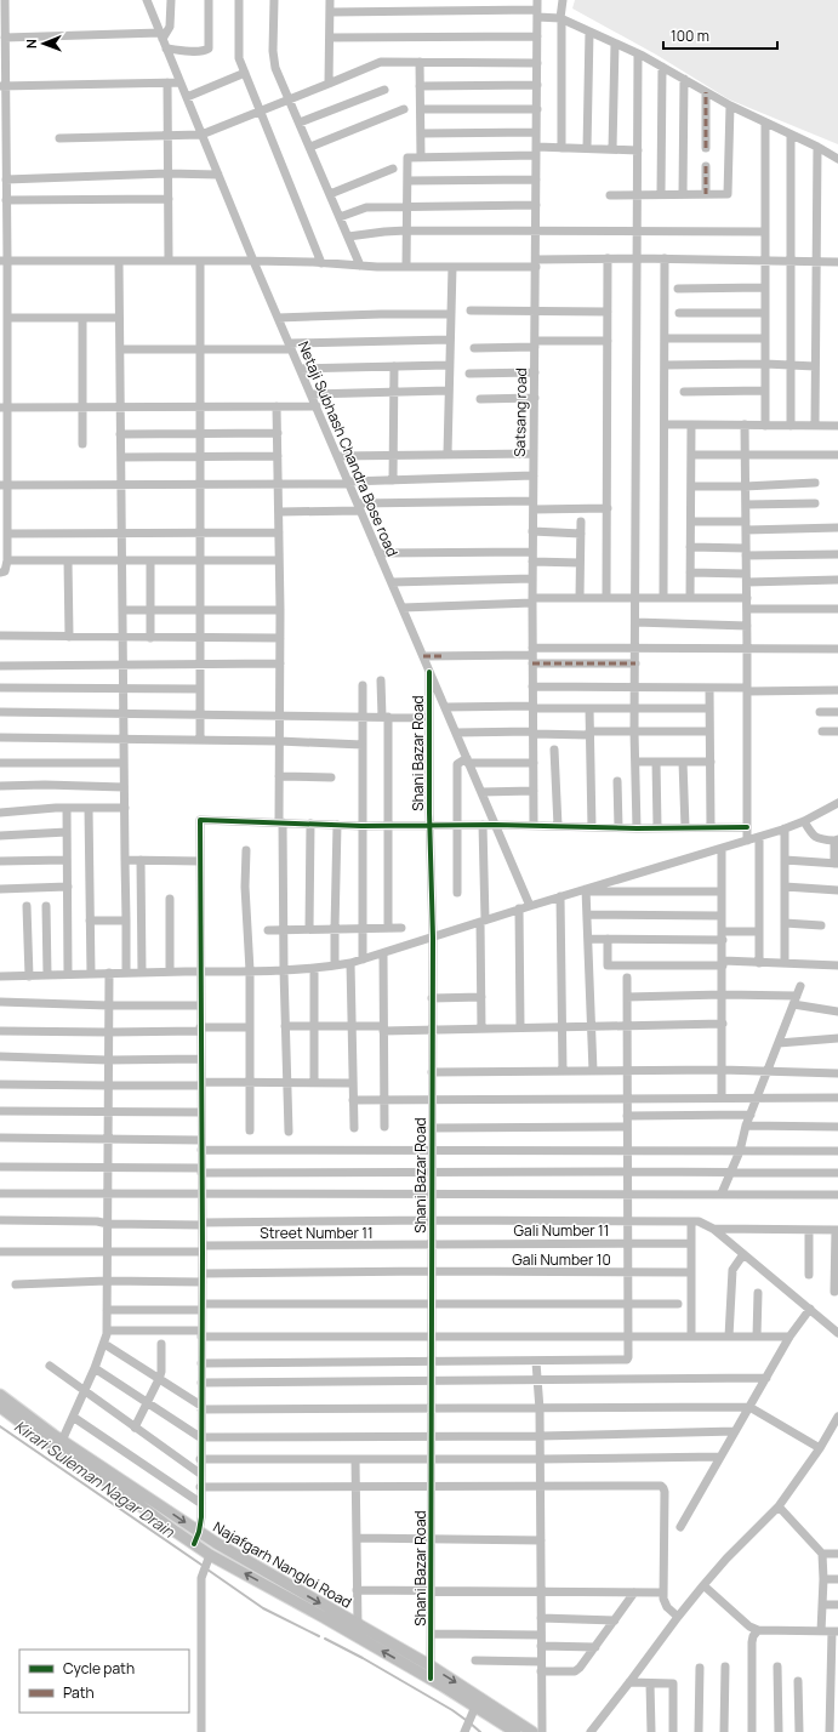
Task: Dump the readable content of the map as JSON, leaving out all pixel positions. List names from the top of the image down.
{
  "streets": {
    "main road": ["Najafgarh Nangloi Road"],
    "street": [
      "Satsang road",
      "Netaji Subhash Chandra Bose road",
      "Shani Bazar Road",
      "Gali Number 11",
      "Street Number 11",
      "Gali Number 10"
    ]
  },
  "crossings": [
    ["Netaji Subhash Chandra Bose road", "Shani Bazar Road"],
    ["Shani Bazar Road", "Gali Number 11"],
    ["Shani Bazar Road", "Street Number 11"],
    ["Shani Bazar Road", "Gali Number 10"],
    ["Shani Bazar Road", "Najafgarh Nangloi Road"],
    ["Gali Number 11", "Street Number 11"]
  ],
  "water": ["Kirari Suleman Nagar Drain"],
  "legend": ["Cycle path", "Path"],
  "scale_bar": "100 m",
  "north": "left"
}
